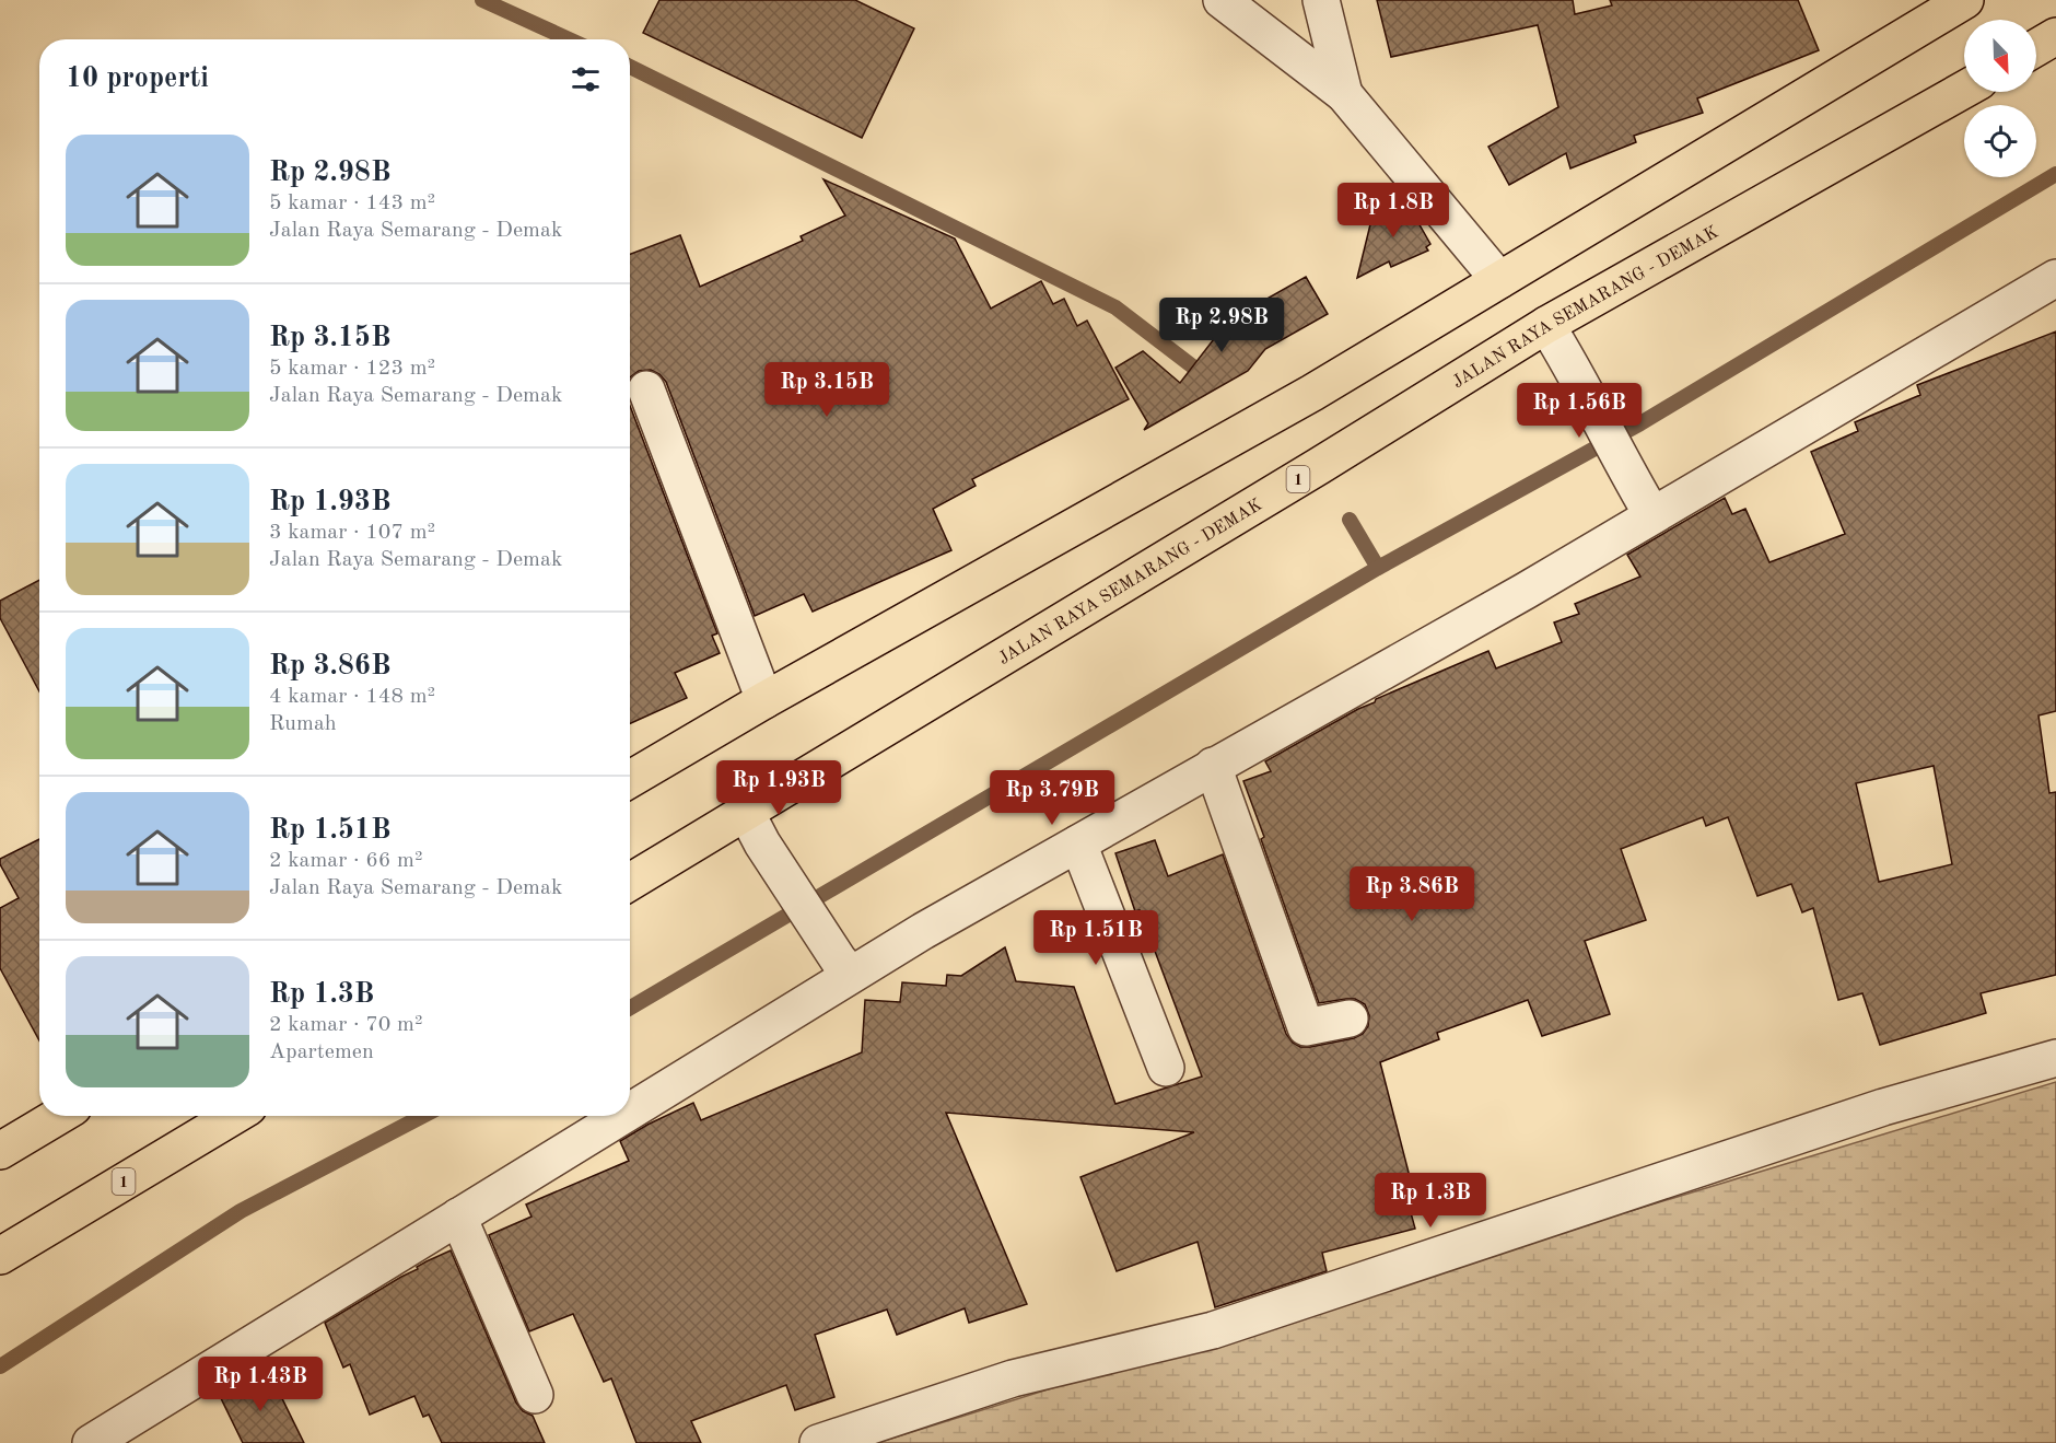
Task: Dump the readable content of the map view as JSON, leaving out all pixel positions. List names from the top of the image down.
{
  "streets": {
    "highway": ["JALAN RAYA SEMARANG - DEMAK", "1"]
  },
  "north": "bottom right",
  "page": {
    "heading": "10 properti",
    "list": [
      {
        "name": "Rp 2.98B",
        "note": "5 kamar · 143 m² · Jalan Raya Semarang - Demak"
      },
      {
        "name": "Rp 3.15B",
        "note": "5 kamar · 123 m² · Jalan Raya Semarang - Demak"
      },
      {
        "name": "Rp 1.93B",
        "note": "3 kamar · 107 m² · Jalan Raya Semarang - Demak"
      },
      {
        "name": "Rp 3.86B",
        "note": "4 kamar · 148 m² · Rumah"
      },
      {
        "name": "Rp 1.51B",
        "note": "2 kamar · 66 m² · Jalan Raya Semarang - Demak"
      },
      {
        "name": "Rp 1.3B",
        "note": "2 kamar · 70 m² · Apartemen"
      }
    ],
    "price": [
      "Rp 1.8B",
      "Rp 2.98B",
      "Rp 3.15B",
      "Rp 1.56B",
      "Rp 1.93B",
      "Rp 3.79B",
      "Rp 3.86B",
      "Rp 1.51B",
      "Rp 1.3B",
      "Rp 1.43B"
    ]
  }
}
